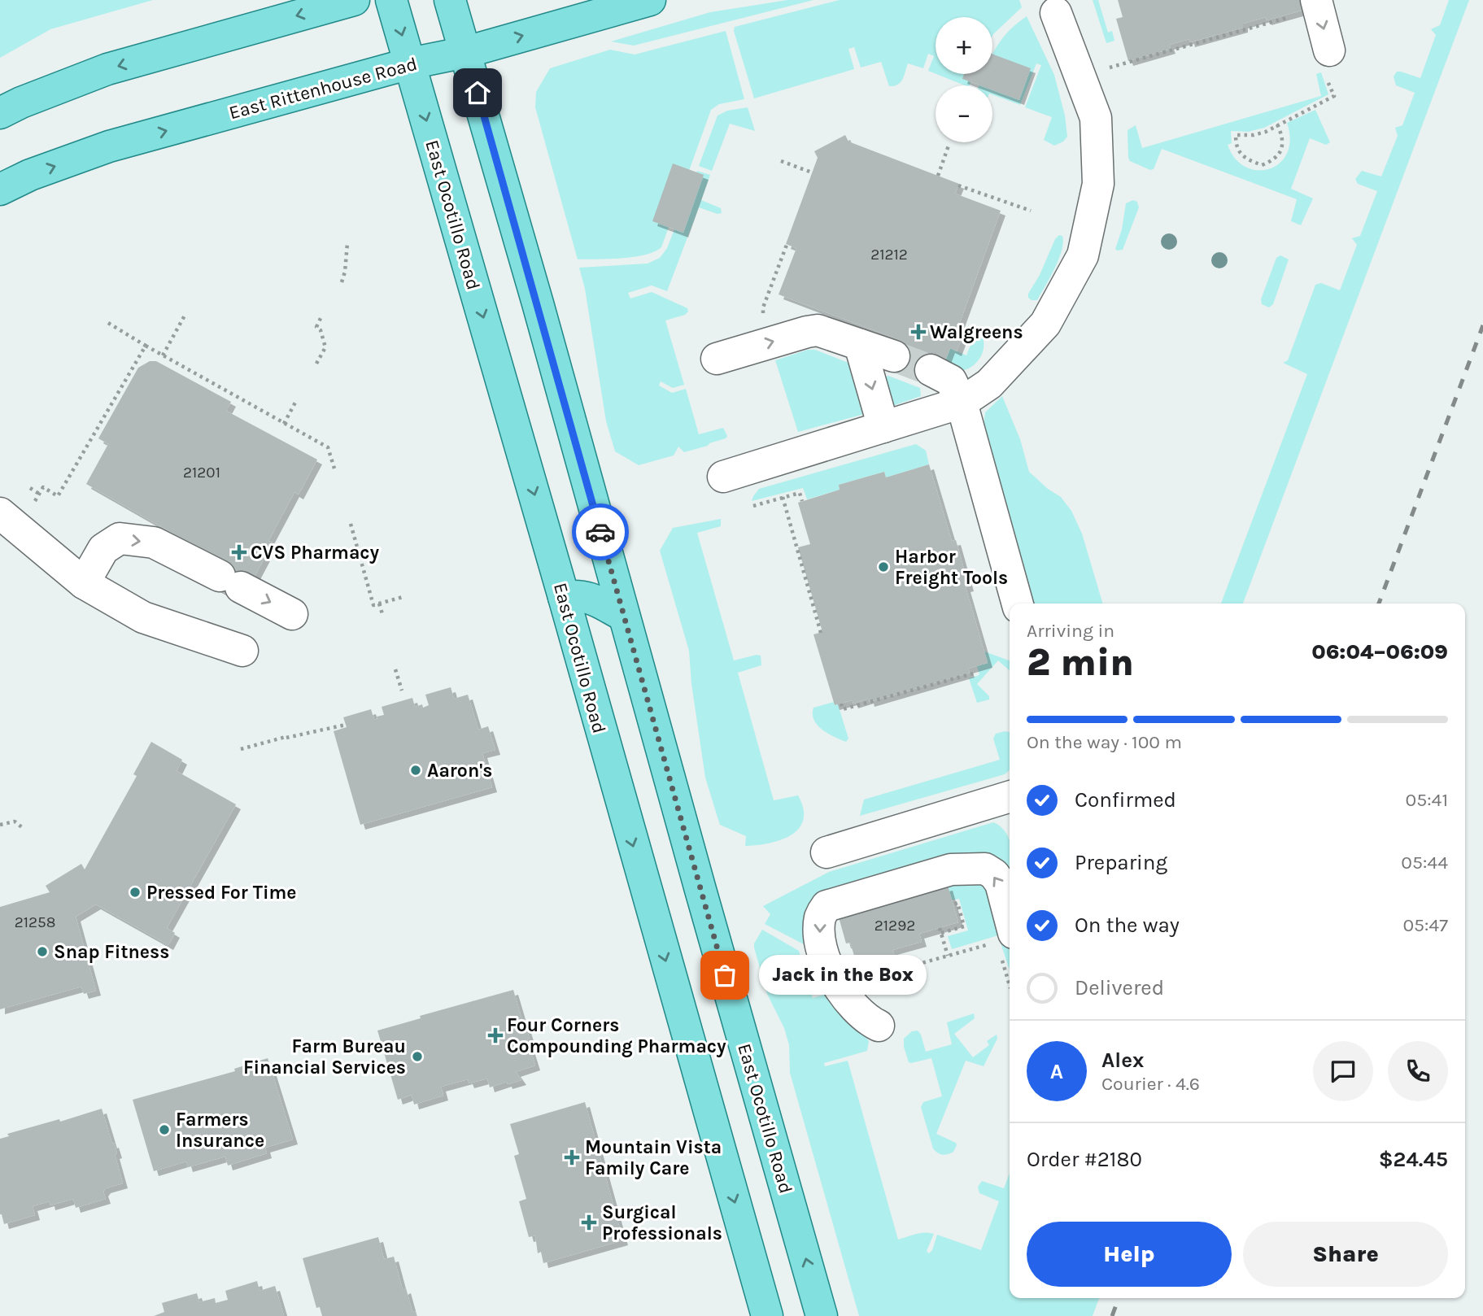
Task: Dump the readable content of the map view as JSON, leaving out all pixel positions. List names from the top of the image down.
{
  "streets": {
    "main road": ["East Rittenhouse Road", "East Ocotillo Road"]
  },
  "crossings": [
    ["East Rittenhouse Road", "East Ocotillo Road"]
  ],
  "places": {
    "health": [
      "Walgreens",
      "CVS Pharmacy",
      "Four Corners Compounding Pharmacy",
      "Mountain Vista Family Care",
      "Surgical Professionals"
    ],
    "other": [
      "Harbor Freight Tools",
      "Aaron's",
      "Pressed For Time",
      "Snap Fitness",
      "Jack in the Box",
      "Farm Bureau Financial Services",
      "Farmers Insurance"
    ]
  },
  "house_numbers": [
    "21212",
    "21201",
    "21258",
    "21292"
  ],
  "page": {
    "map_buttons": ["+", "−"],
    "heading": ["2 min", "Arriving in", "06:04–06:09"],
    "panel": [
      "Alex",
      "Courier · 4.6",
      "Order #2180",
      "$24.45"
    ],
    "bar": "On the way · 100 m",
    "list": [
      ["Confirmed", "05:41"],
      ["Preparing", "05:44"],
      ["On the way", "05:47"],
      "Delivered"
    ],
    "bubble": "Jack in the Box",
    "round": "A",
    "buttons": ["Help", "Share"]
  }
}
